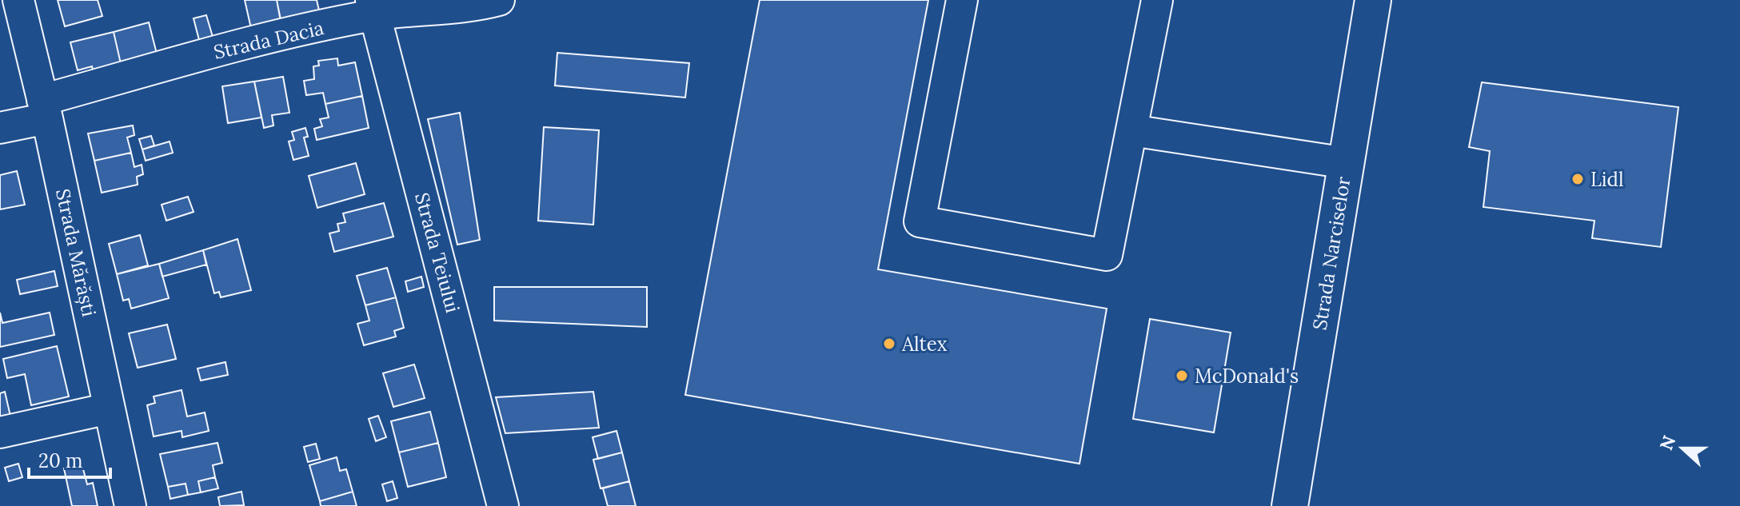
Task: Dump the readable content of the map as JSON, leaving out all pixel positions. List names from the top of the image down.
{
  "streets": {
    "main road": ["Strada Narciselor"],
    "street": ["Strada Dacia", "Strada Mărăști", "Strada Teiului"]
  },
  "crossings": [
    ["Strada Dacia", "Strada Mărăști"],
    ["Strada Dacia", "Strada Teiului"]
  ],
  "places": ["Lidl", "Altex", "McDonald's"],
  "scale_bar": "20 m",
  "north": "left"
}
